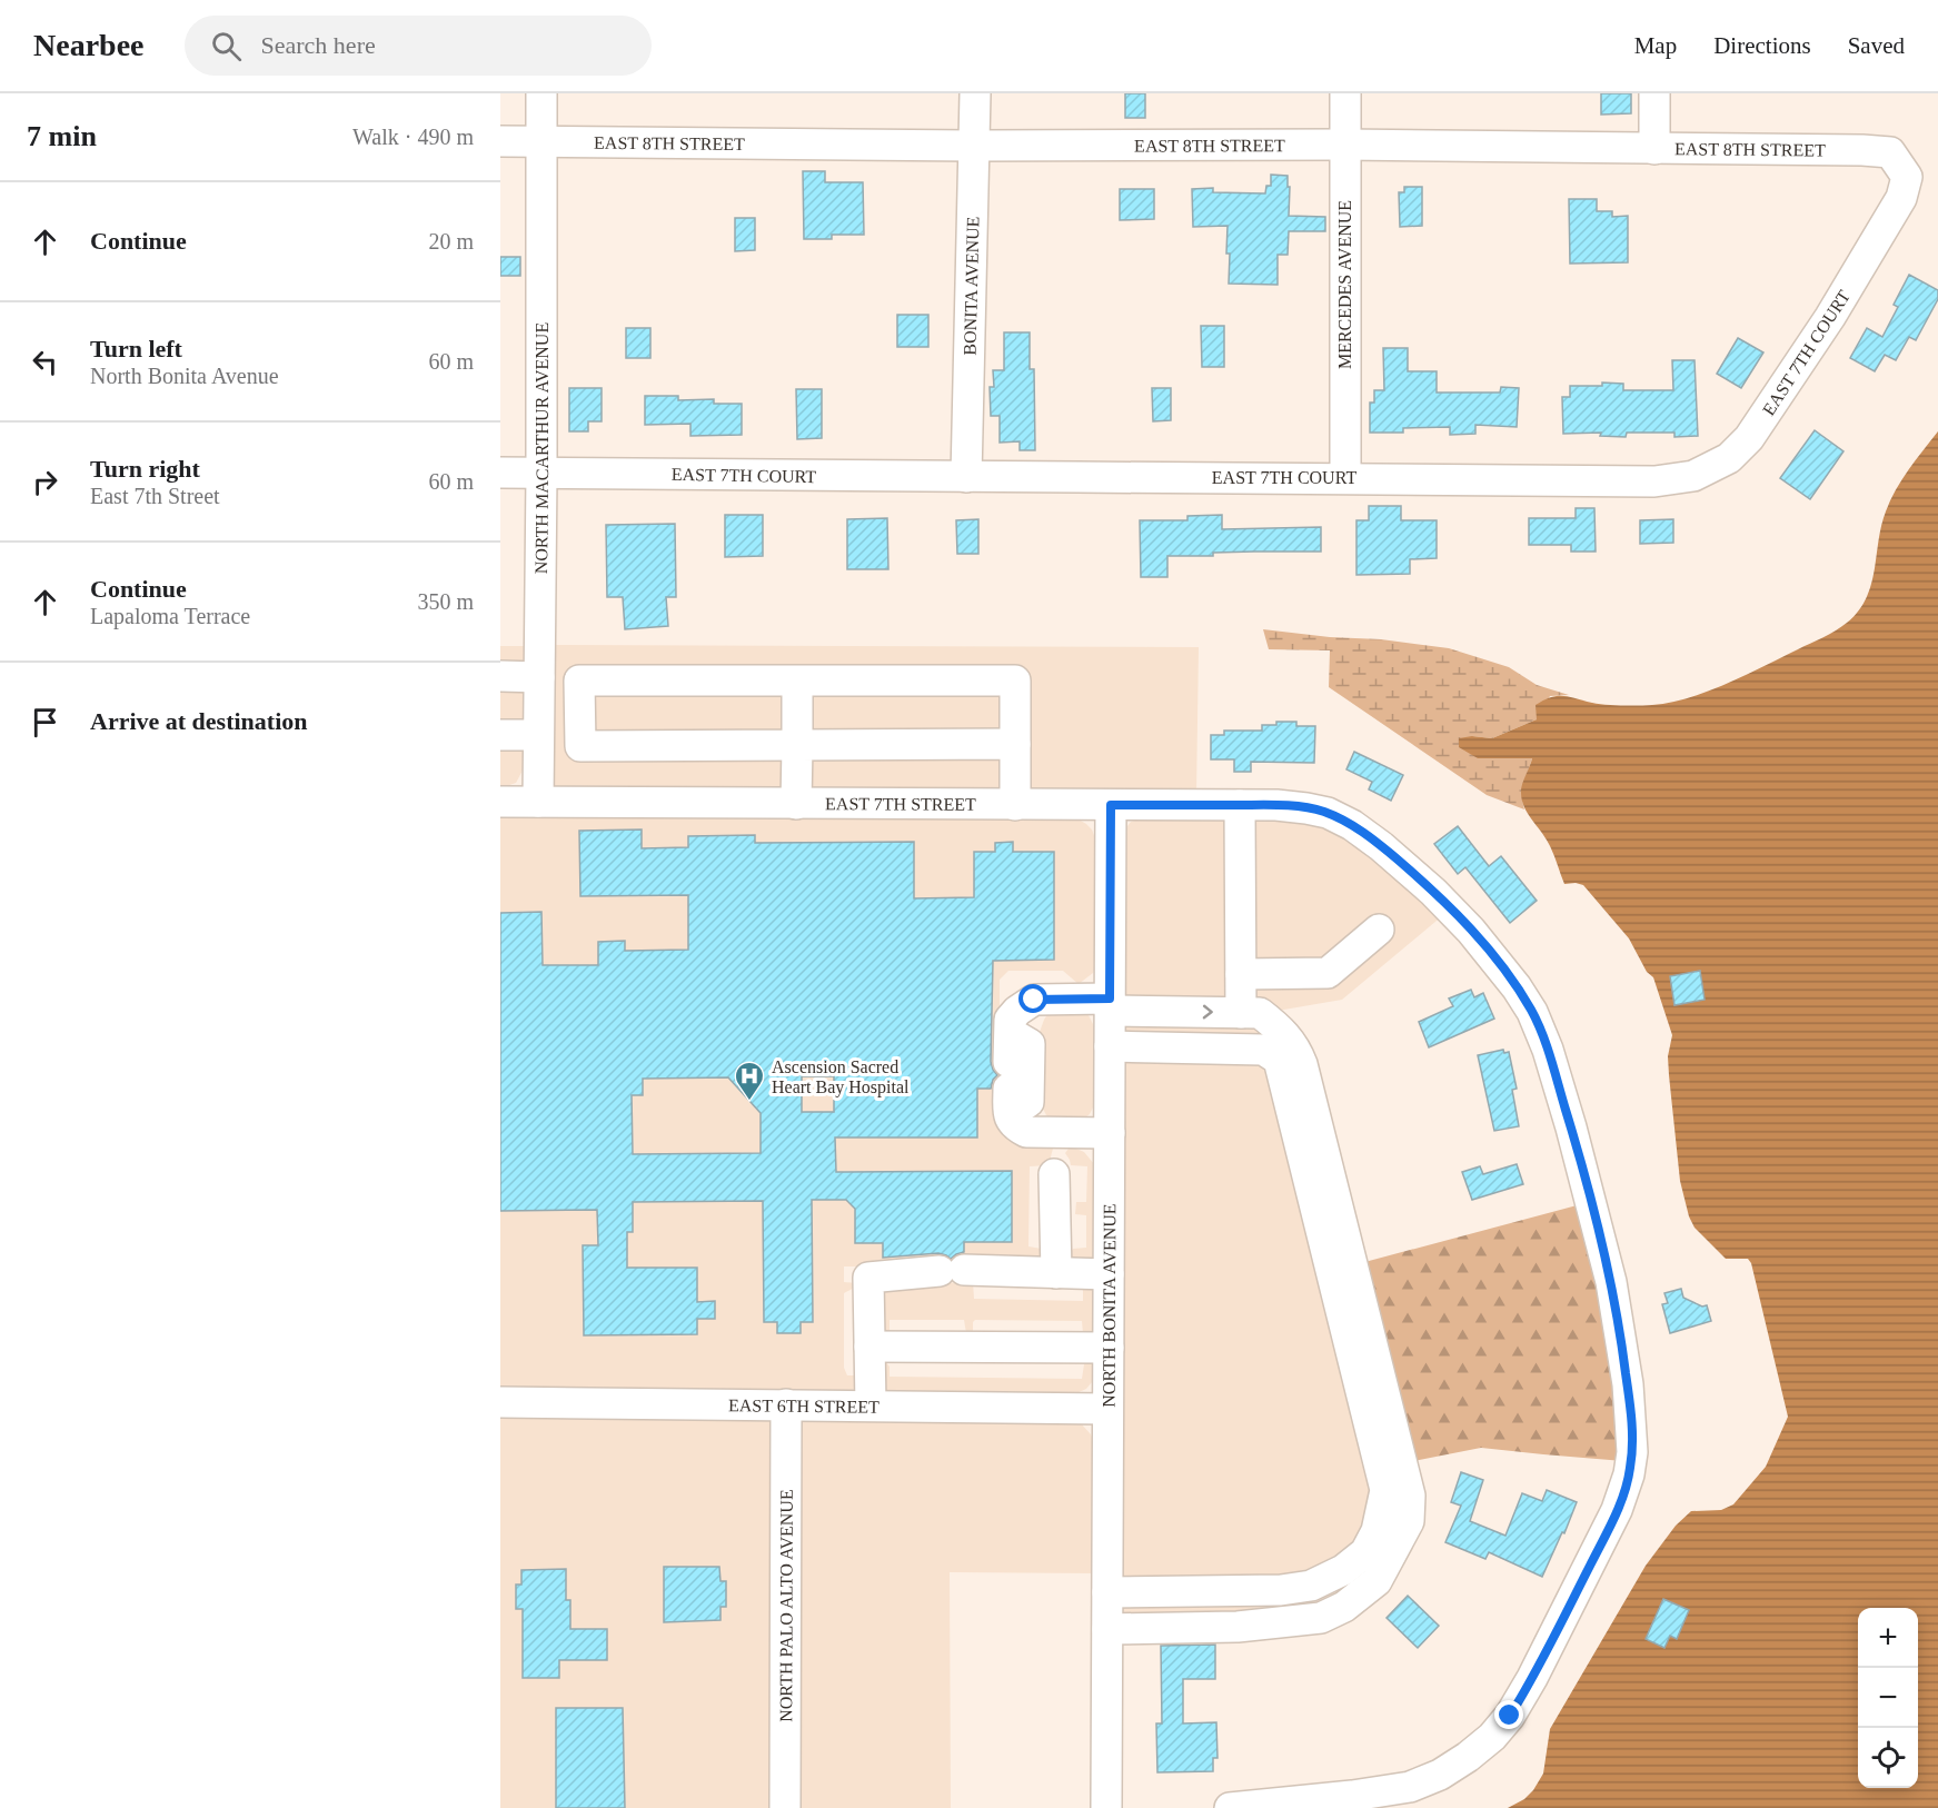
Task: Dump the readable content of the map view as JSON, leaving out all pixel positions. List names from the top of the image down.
{
  "streets": {
    "street": [
      "EAST 8TH STREET",
      "MERCEDES AVENUE",
      "BONITA AVENUE",
      "EAST 7TH COURT",
      "NORTH MACARTHUR AVENUE",
      "EAST 7TH STREET",
      "NORTH BONITA AVENUE",
      "EAST 6TH STREET",
      "NORTH PALO ALTO AVENUE"
    ]
  },
  "crossings": [
    ["EAST 8TH STREET", "MERCEDES AVENUE"],
    ["EAST 8TH STREET", "BONITA AVENUE"],
    ["EAST 8TH STREET", "EAST 7TH COURT"],
    ["EAST 8TH STREET", "NORTH MACARTHUR AVENUE"],
    ["MERCEDES AVENUE", "EAST 7TH COURT"],
    ["BONITA AVENUE", "EAST 7TH COURT"],
    ["EAST 7TH COURT", "NORTH MACARTHUR AVENUE"],
    ["NORTH MACARTHUR AVENUE", "EAST 7TH STREET"],
    ["EAST 7TH STREET", "NORTH BONITA AVENUE"],
    ["NORTH BONITA AVENUE", "EAST 6TH STREET"],
    ["EAST 6TH STREET", "NORTH PALO ALTO AVENUE"]
  ],
  "places": {
    "hospital": ["Ascension Sacred Heart Bay Hospital"]
  },
  "page": {
    "header": "Nearbee",
    "search": "Search here",
    "nav": ["Map", "Directions", "Saved"],
    "heading": ["7 min", "Walk · 490 m"],
    "list": [
      ["Continue", "20 m"],
      ["Turn left", "North Bonita Avenue", "60 m"],
      ["Turn right", "East 7th Street", "60 m"],
      ["Continue", "Lapaloma Terrace", "350 m"],
      "Arrive at destination"
    ],
    "map_buttons": ["+", "−"]
  }
}
